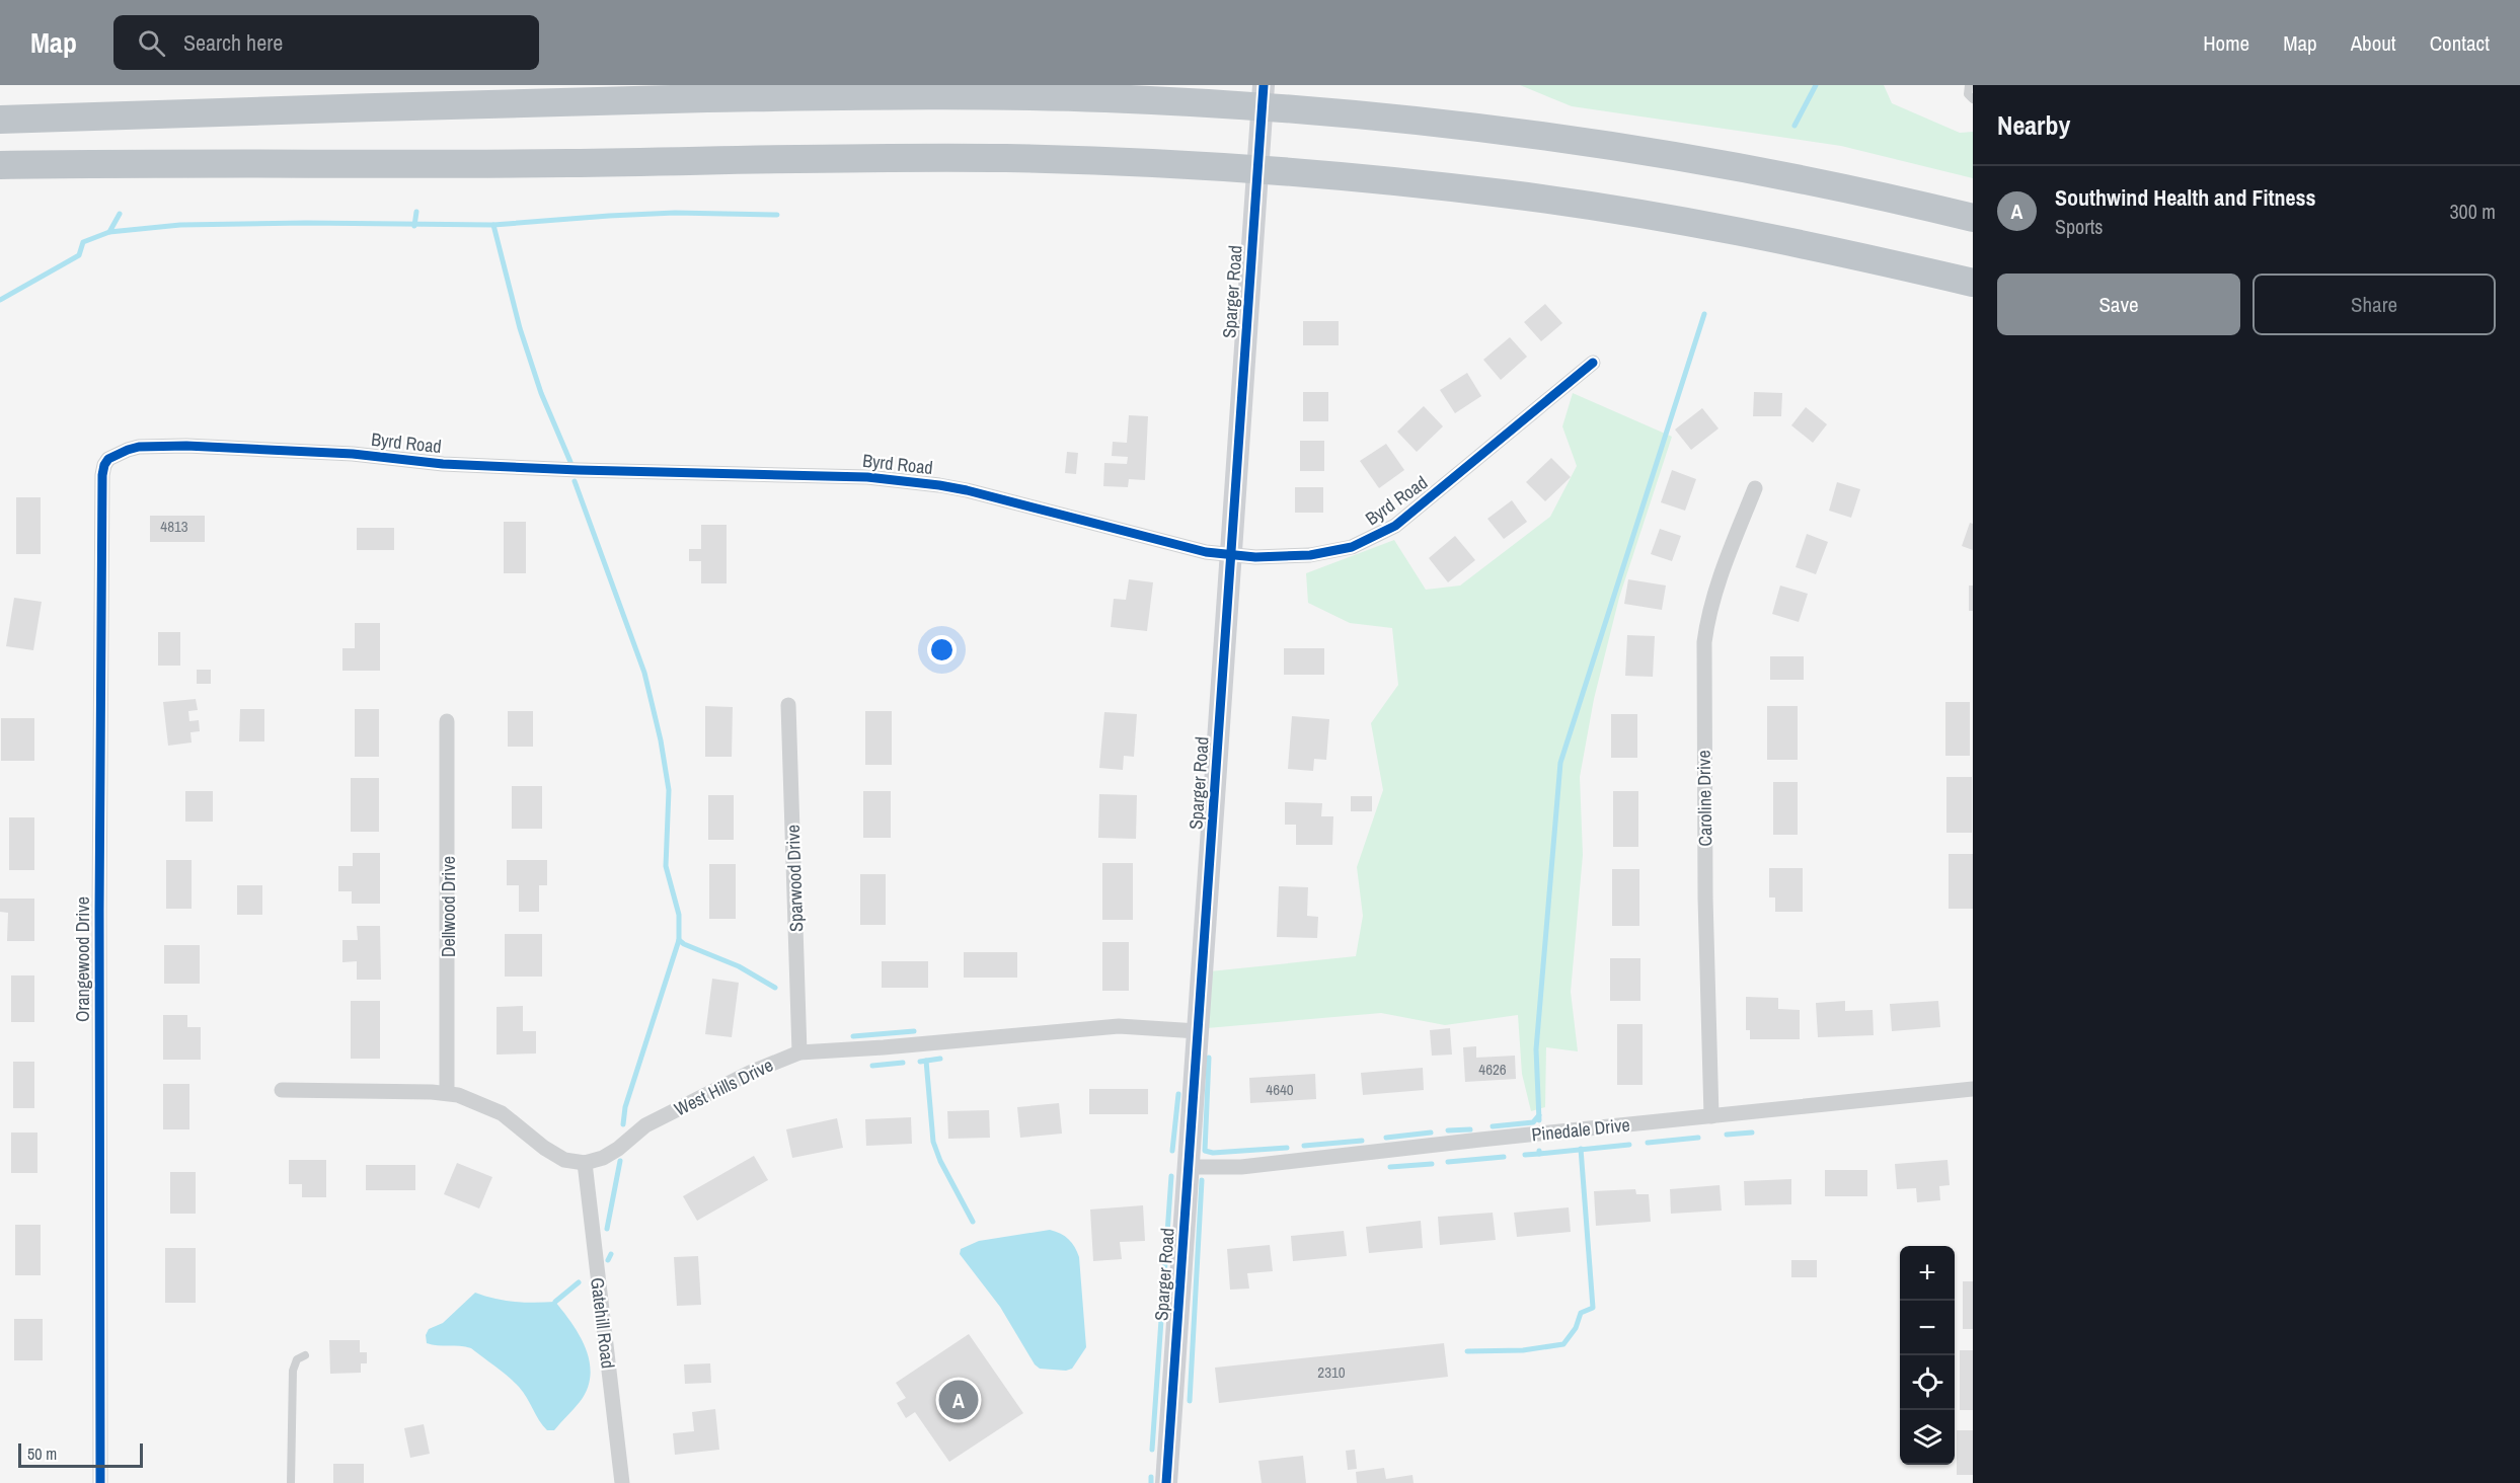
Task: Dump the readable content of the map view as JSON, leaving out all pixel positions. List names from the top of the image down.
{
  "streets": {
    "street": [
      "Sparger Road",
      "Byrd Road",
      "Caroline Drive",
      "Sparwood Drive",
      "Dellwood Drive",
      "Orangewood Drive",
      "West Hills Drive",
      "Pinedale Drive",
      "Gatehill Road"
    ]
  },
  "crossings": [
    ["Sparger Road", "Byrd Road"],
    ["Sparger Road", "West Hills Drive"],
    ["Sparger Road", "Pinedale Drive"],
    ["Byrd Road", "Orangewood Drive"],
    ["Caroline Drive", "Pinedale Drive"],
    ["Sparwood Drive", "West Hills Drive"],
    ["West Hills Drive", "Gatehill Road"]
  ],
  "house_numbers": [
    "4813",
    "4626",
    "4640",
    "2310"
  ],
  "scale_bar": "50 m",
  "page": {
    "header": "Map",
    "search": "Search here",
    "nav": [
      "Home",
      "Map",
      "About",
      "Contact"
    ],
    "heading": "Nearby",
    "list": [
      {
        "mark": "A",
        "name": "Southwind Health and Fitness",
        "note": "Sports",
        "value": "300 m"
      }
    ],
    "buttons": ["Save", "Share"],
    "map_buttons": ["+", "−"],
    "pins": "A",
    "scale": "50 m"
  }
}
